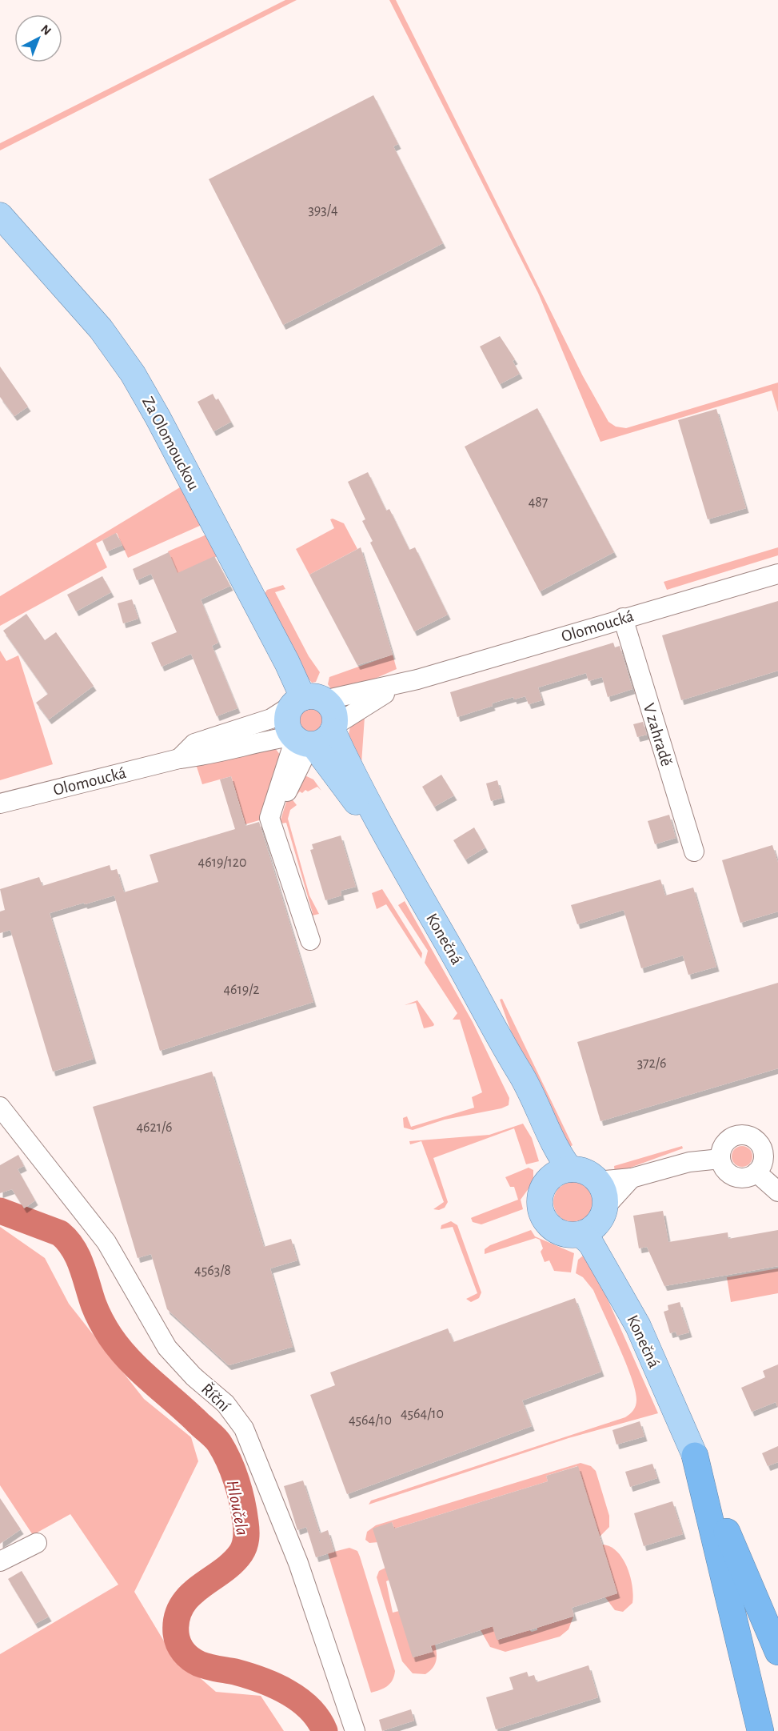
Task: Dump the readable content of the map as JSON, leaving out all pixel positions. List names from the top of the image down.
{
  "streets": {
    "main road": ["Za Olomouckou", "Konečná"],
    "street": ["Olomoucká", "V zahradě", "Říční"]
  },
  "crossings": [
    ["Za Olomouckou", "Olomoucká"],
    ["Olomoucká", "V zahradě"],
    ["Olomoucká", "Konečná"]
  ],
  "water": ["Hloučela"],
  "house_numbers": [
    "393/4",
    "487",
    "4619/120",
    "4619/2",
    "372/6",
    "4621/6",
    "4563/8",
    "4564/10",
    "4564/10"
  ],
  "north": "top right"
}
